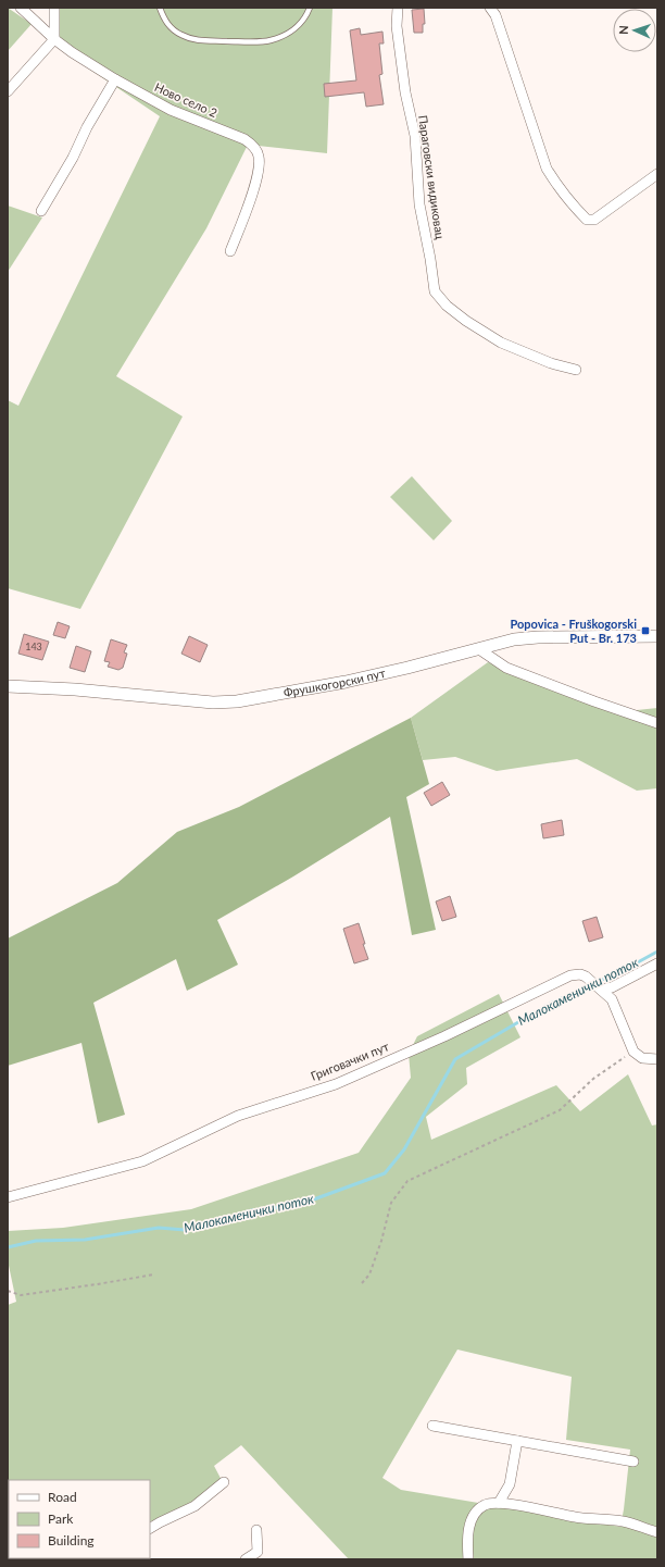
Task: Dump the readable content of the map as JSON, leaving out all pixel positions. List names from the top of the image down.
{
  "streets": {
    "street": [
      "Ново село 2",
      "Параговски видиковац",
      "Фрушкогорски пут",
      "Григовачки пут"
    ]
  },
  "water": ["Малокаменички поток"],
  "places": {
    "transit": ["Popovica - Fruškogorski Put - Br. 173"]
  },
  "house_numbers": ["143"],
  "legend": ["Road", "Park", "Building"],
  "north": "left"
}
